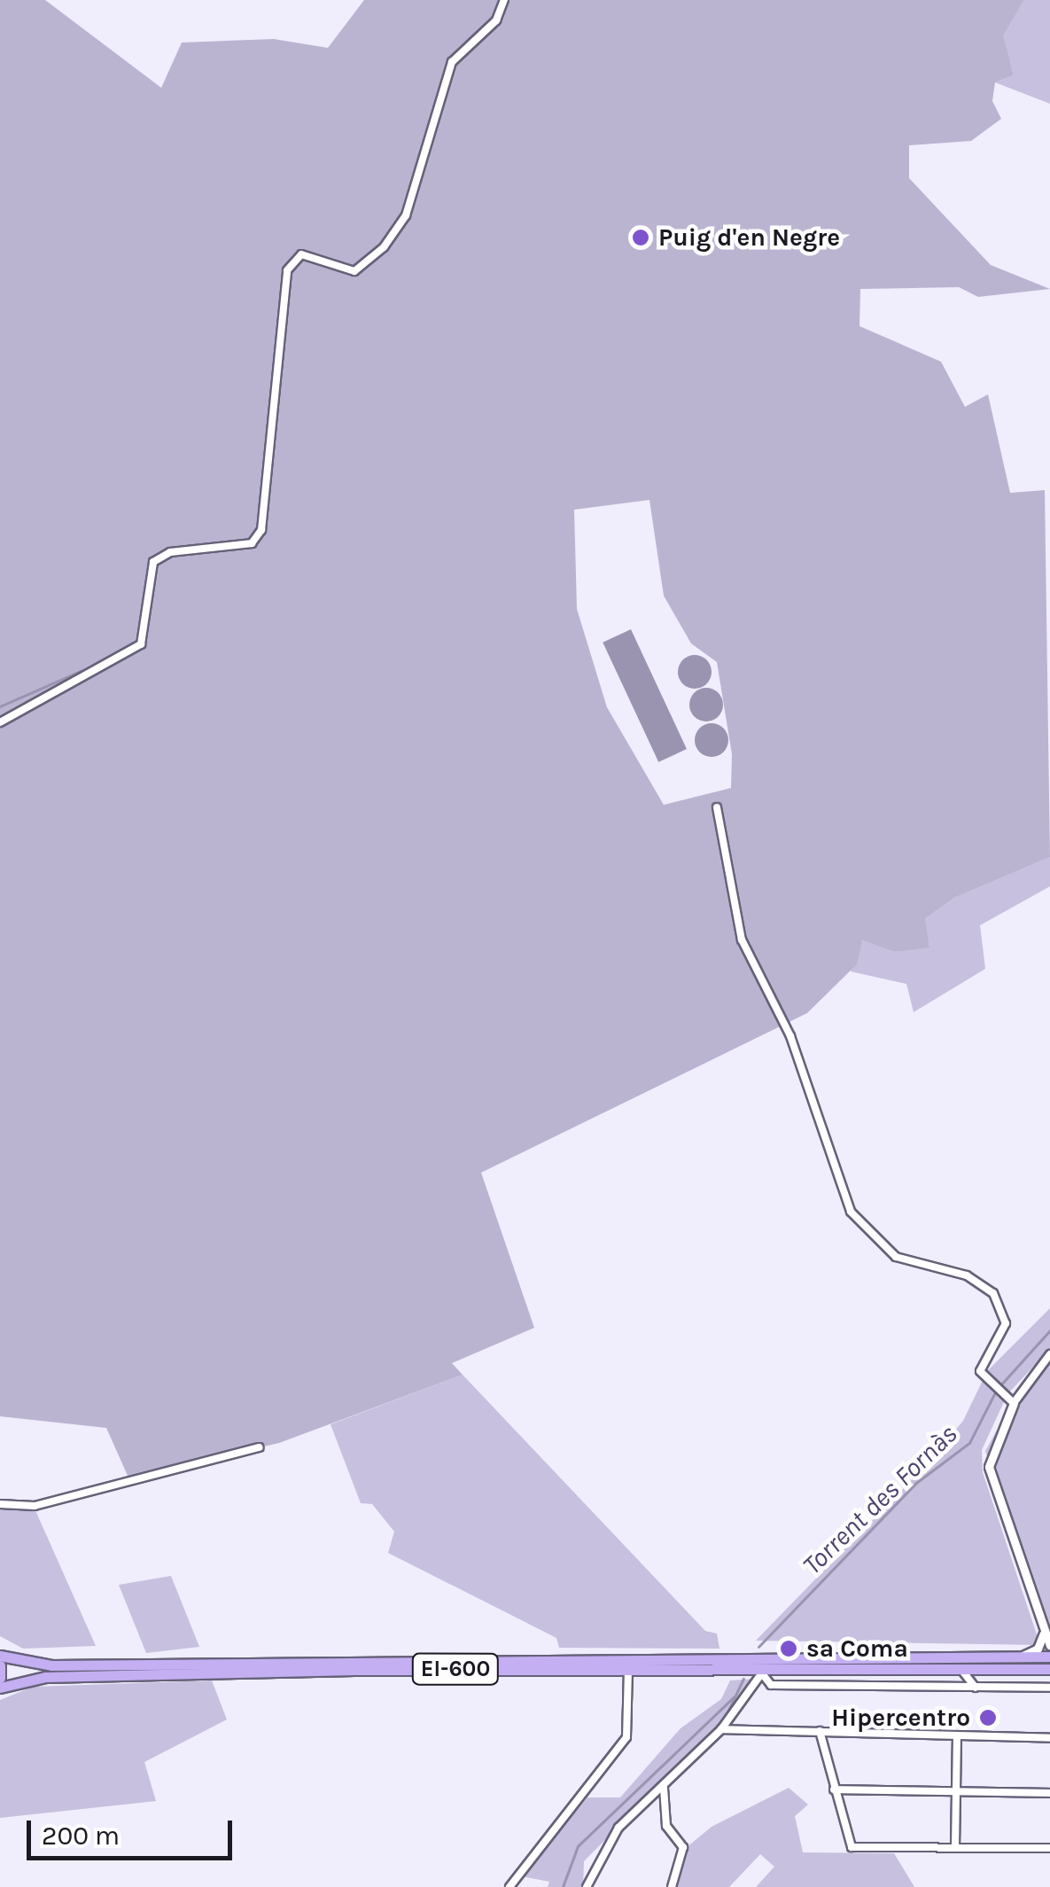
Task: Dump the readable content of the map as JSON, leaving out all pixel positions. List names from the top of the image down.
{
  "streets": {
    "main road": ["EI-600"]
  },
  "water": ["Torrent des Fornàs"],
  "places": ["Puig d'en Negre", "sa Coma", "Hipercentro"],
  "scale_bar": "200 m"
}
